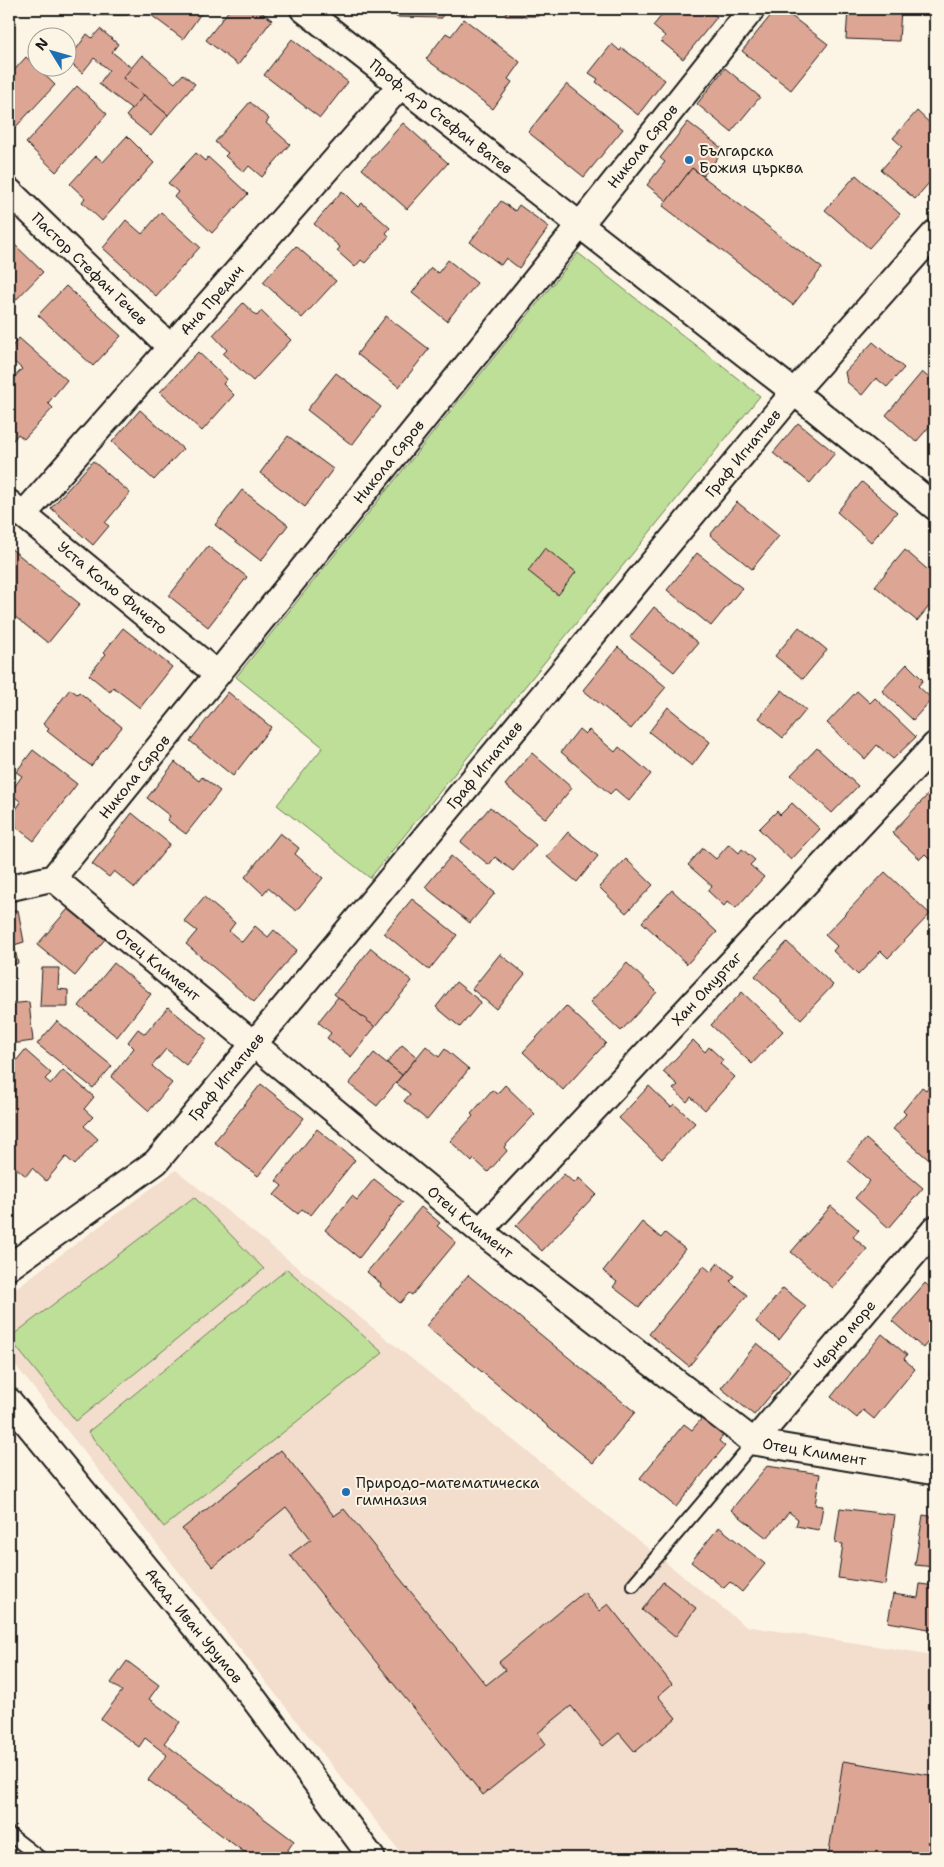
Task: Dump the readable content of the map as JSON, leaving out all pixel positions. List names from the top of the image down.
{
  "streets": {
    "street": [
      "Проф. д-р Стефан Ватев",
      "Никола Сяров",
      "Пастор Стефан Гечев",
      "Ана Предич",
      "Граф Игнатиев",
      "Уста Колю Фичето",
      "Отец Климент",
      "Хан Омуртаг",
      "Черно море",
      "Акад. Иван Урумов"
    ]
  },
  "crossings": [
    ["Проф. д-р Стефан Ватев", "Никола Сяров"],
    ["Проф. д-р Стефан Ватев", "Ана Предич"],
    ["Проф. д-р Стефан Ватев", "Граф Игнатиев"],
    ["Никола Сяров", "Уста Колю Фичето"],
    ["Никола Сяров", "Отец Климент"],
    ["Пастор Стефан Гечев", "Ана Предич"],
    ["Ана Предич", "Уста Колю Фичето"],
    ["Граф Игнатиев", "Отец Климент"],
    ["Отец Климент", "Хан Омуртаг"],
    ["Отец Климент", "Черно море"]
  ],
  "places": ["Българска Божия църква", "Природо-математическа гимназия"],
  "north": "top left"
}
